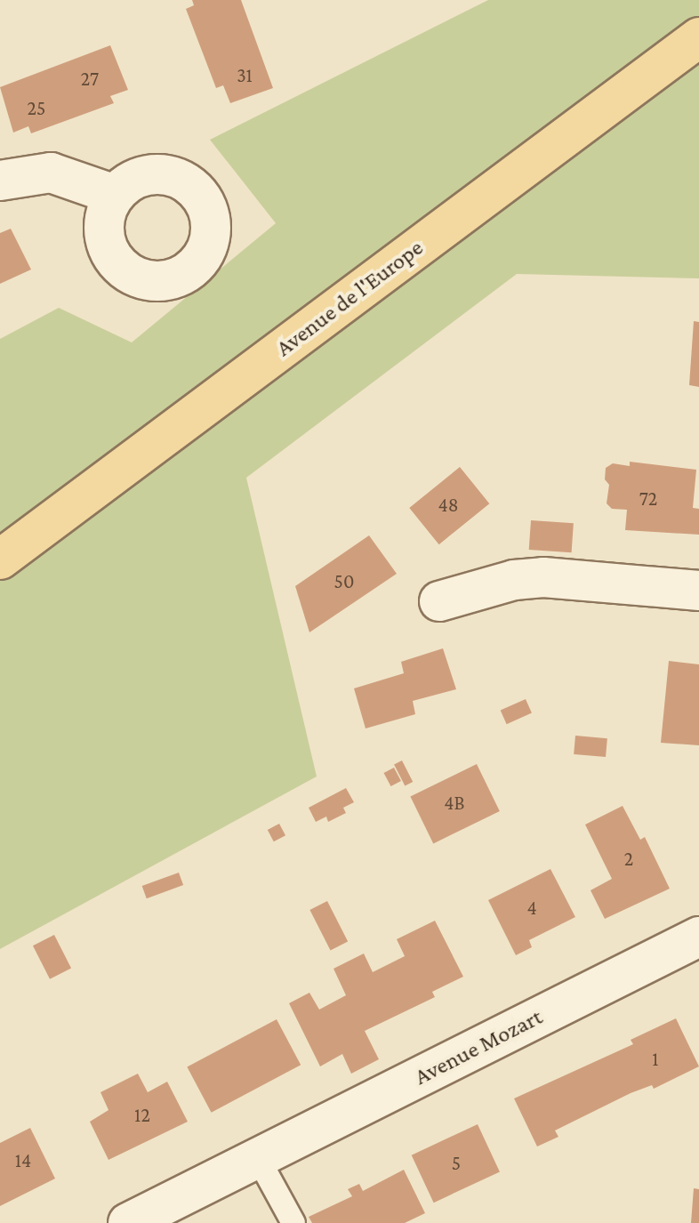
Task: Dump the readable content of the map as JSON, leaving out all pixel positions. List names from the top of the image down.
{
  "streets": {
    "main road": ["Avenue de l'Europe"],
    "street": ["Avenue Mozart"]
  },
  "house_numbers": [
    "31",
    "27",
    "25",
    "72",
    "48",
    "50",
    "4B",
    "2",
    "4",
    "1",
    "12",
    "14",
    "5"
  ]
}
